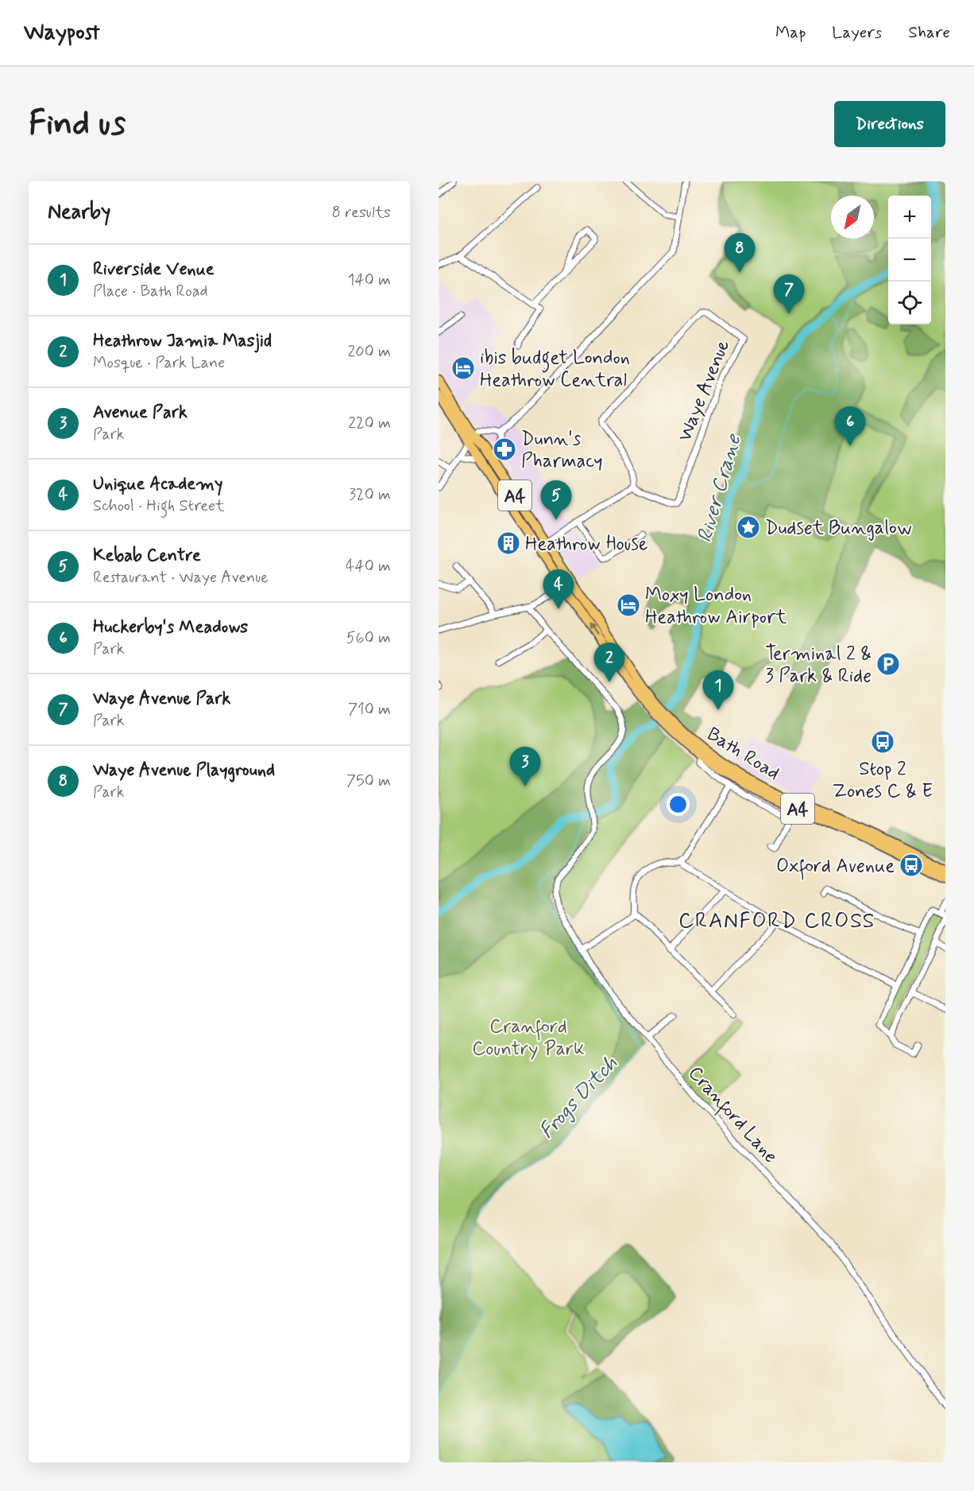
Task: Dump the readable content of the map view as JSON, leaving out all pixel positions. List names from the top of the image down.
{
  "streets": {
    "highway": ["A4", "Bath Road"],
    "street": ["Waye Avenue", "Cranford Lane"]
  },
  "districts": ["CRANFORD CROSS"],
  "water": ["River Crane", "Frogs Ditch"],
  "parks": ["Cranford Country Park"],
  "places": {
    "hotel": ["ibis budget London Heathrow Central", "Moxy London Heathrow Airport"],
    "pharmacy": ["Dunn's Pharmacy"],
    "place": ["Dudset Bungalow"],
    "building": ["Heathrow House"],
    "parking": ["Terminal 2 & 3 Park & Ride"],
    "bus stop": ["Stop 2 Zones C & E", "Oxford Avenue"]
  },
  "north": "bottom left",
  "page": {
    "header": "Waypost",
    "nav": ["Map", "Layers", "Share"],
    "buttons": "Directions",
    "title": "Find us",
    "heading": ["Nearby", "8 results"],
    "map_buttons": ["+", "−"],
    "pins": [
      "8",
      "7",
      "6",
      "5",
      "4",
      "2",
      "1",
      "3"
    ],
    "list": [
      {
        "mark": "1",
        "name": "Riverside Venue",
        "note": "Place · Bath Road",
        "value": "140 m"
      },
      {
        "mark": "2",
        "name": "Heathrow Jamia Masjid",
        "note": "Mosque · Park Lane",
        "value": "200 m"
      },
      {
        "mark": "3",
        "name": "Avenue Park",
        "note": "Park",
        "value": "220 m"
      },
      {
        "mark": "4",
        "name": "Unique Academy",
        "note": "School · High Street",
        "value": "320 m"
      },
      {
        "mark": "5",
        "name": "Kebab Centre",
        "note": "Restaurant · Waye Avenue",
        "value": "440 m"
      },
      {
        "mark": "6",
        "name": "Huckerby's Meadows",
        "note": "Park",
        "value": "560 m"
      },
      {
        "mark": "7",
        "name": "Waye Avenue Park",
        "note": "Park",
        "value": "710 m"
      },
      {
        "mark": "8",
        "name": "Waye Avenue Playground",
        "note": "Park",
        "value": "750 m"
      }
    ]
  }
}
